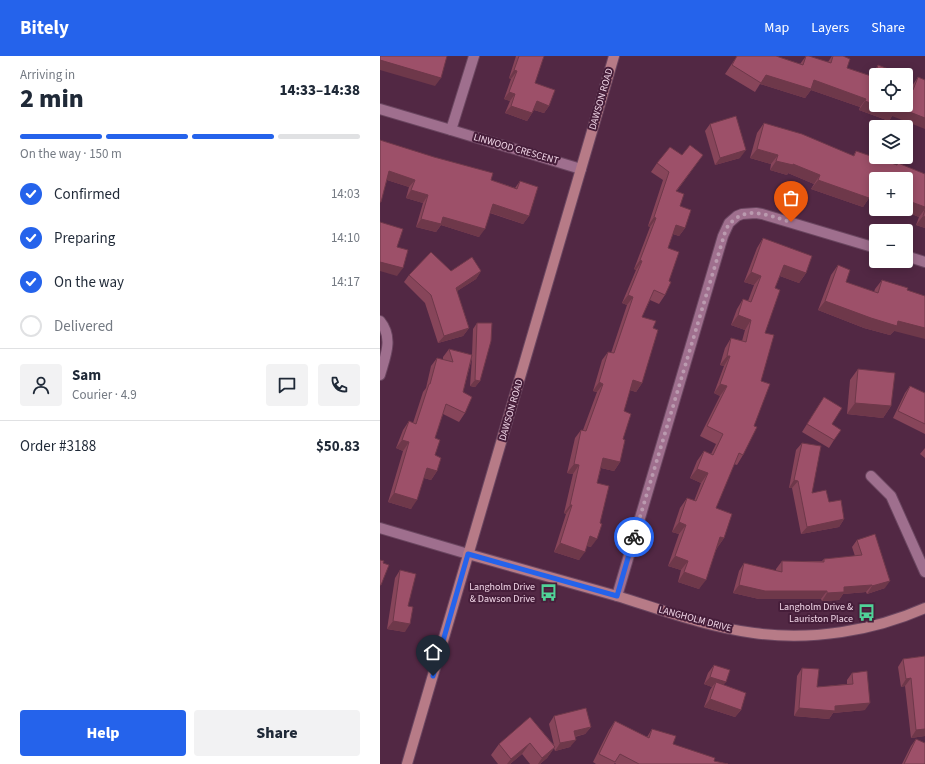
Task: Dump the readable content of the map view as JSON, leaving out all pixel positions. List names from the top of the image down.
{
  "streets": {
    "main road": ["DAWSON ROAD", "LANGHOLM DRIVE"],
    "street": ["LINWOOD CRESCENT"]
  },
  "crossings": [
    ["DAWSON ROAD", "LINWOOD CRESCENT"],
    ["DAWSON ROAD", "LANGHOLM DRIVE"]
  ],
  "places": {
    "bus stop": ["Langholm Drive & Dawson Drive", "Langholm Drive & Lauriston Place"]
  },
  "page": {
    "header": "Bitely",
    "nav": ["Map", "Layers", "Share"],
    "heading": ["2 min", "Arriving in", "14:33–14:38"],
    "panel": [
      "Sam",
      "Courier · 4.9",
      "Order #3188",
      "$50.83"
    ],
    "map_buttons": ["+", "−"],
    "bar": "On the way · 150 m",
    "list": [
      ["Confirmed", "14:03"],
      ["Preparing", "14:10"],
      ["On the way", "14:17"],
      "Delivered"
    ],
    "buttons": ["Help", "Share"]
  }
}
